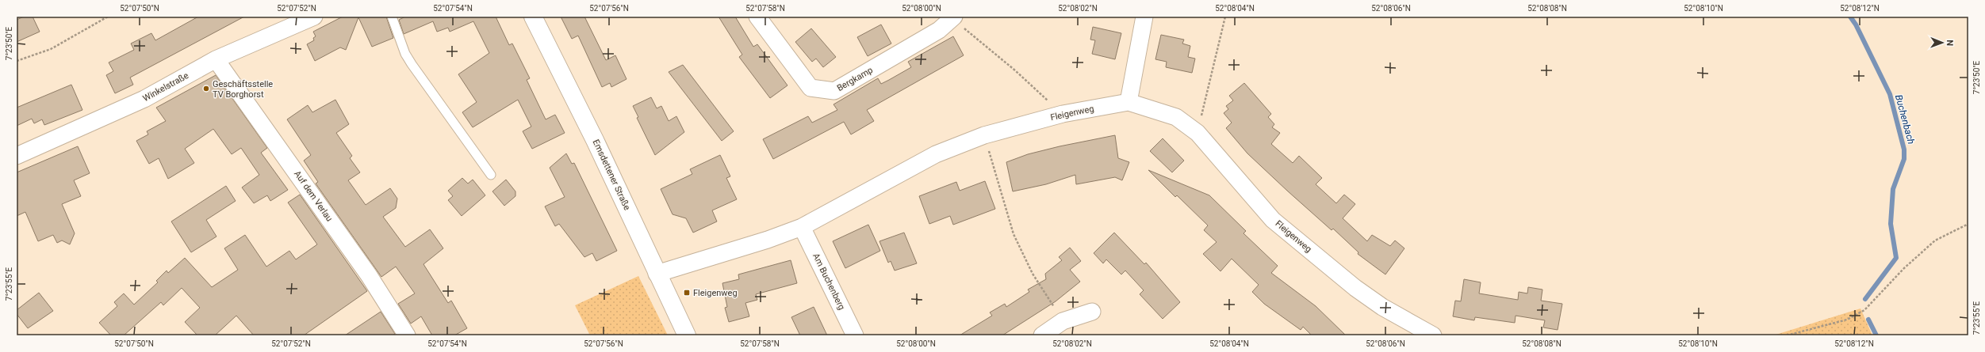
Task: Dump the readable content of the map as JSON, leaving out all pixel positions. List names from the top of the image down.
{
  "streets": {
    "main road": ["Emsdettener Straße"],
    "street": [
      "Bergkamp",
      "Winkelstraße",
      "Fleigenweg",
      "Auf dem Verlau",
      "Am Buchenberg"
    ]
  },
  "crossings": [
    ["Winkelstraße", "Auf dem Verlau"],
    ["Fleigenweg", "Emsdettener Straße"],
    ["Fleigenweg", "Am Buchenberg"]
  ],
  "water": ["Buchenbach"],
  "places": {
    "other": ["Geschäftsstelle TV Borghorst"],
    "transit": ["Fleigenweg"]
  },
  "north": "right",
  "coordinates": [
    "52°07'50\"N",
    "52°07'52\"N",
    "52°07'54\"N",
    "52°07'56\"N",
    "52°07'58\"N",
    "52°08'00\"N",
    "52°08'02\"N",
    "52°08'04\"N",
    "52°08'06\"N",
    "52°08'08\"N",
    "52°08'10\"N",
    "52°08'12\"N",
    "7°23'50\"E",
    "7°23'55\"E"
  ]
}
